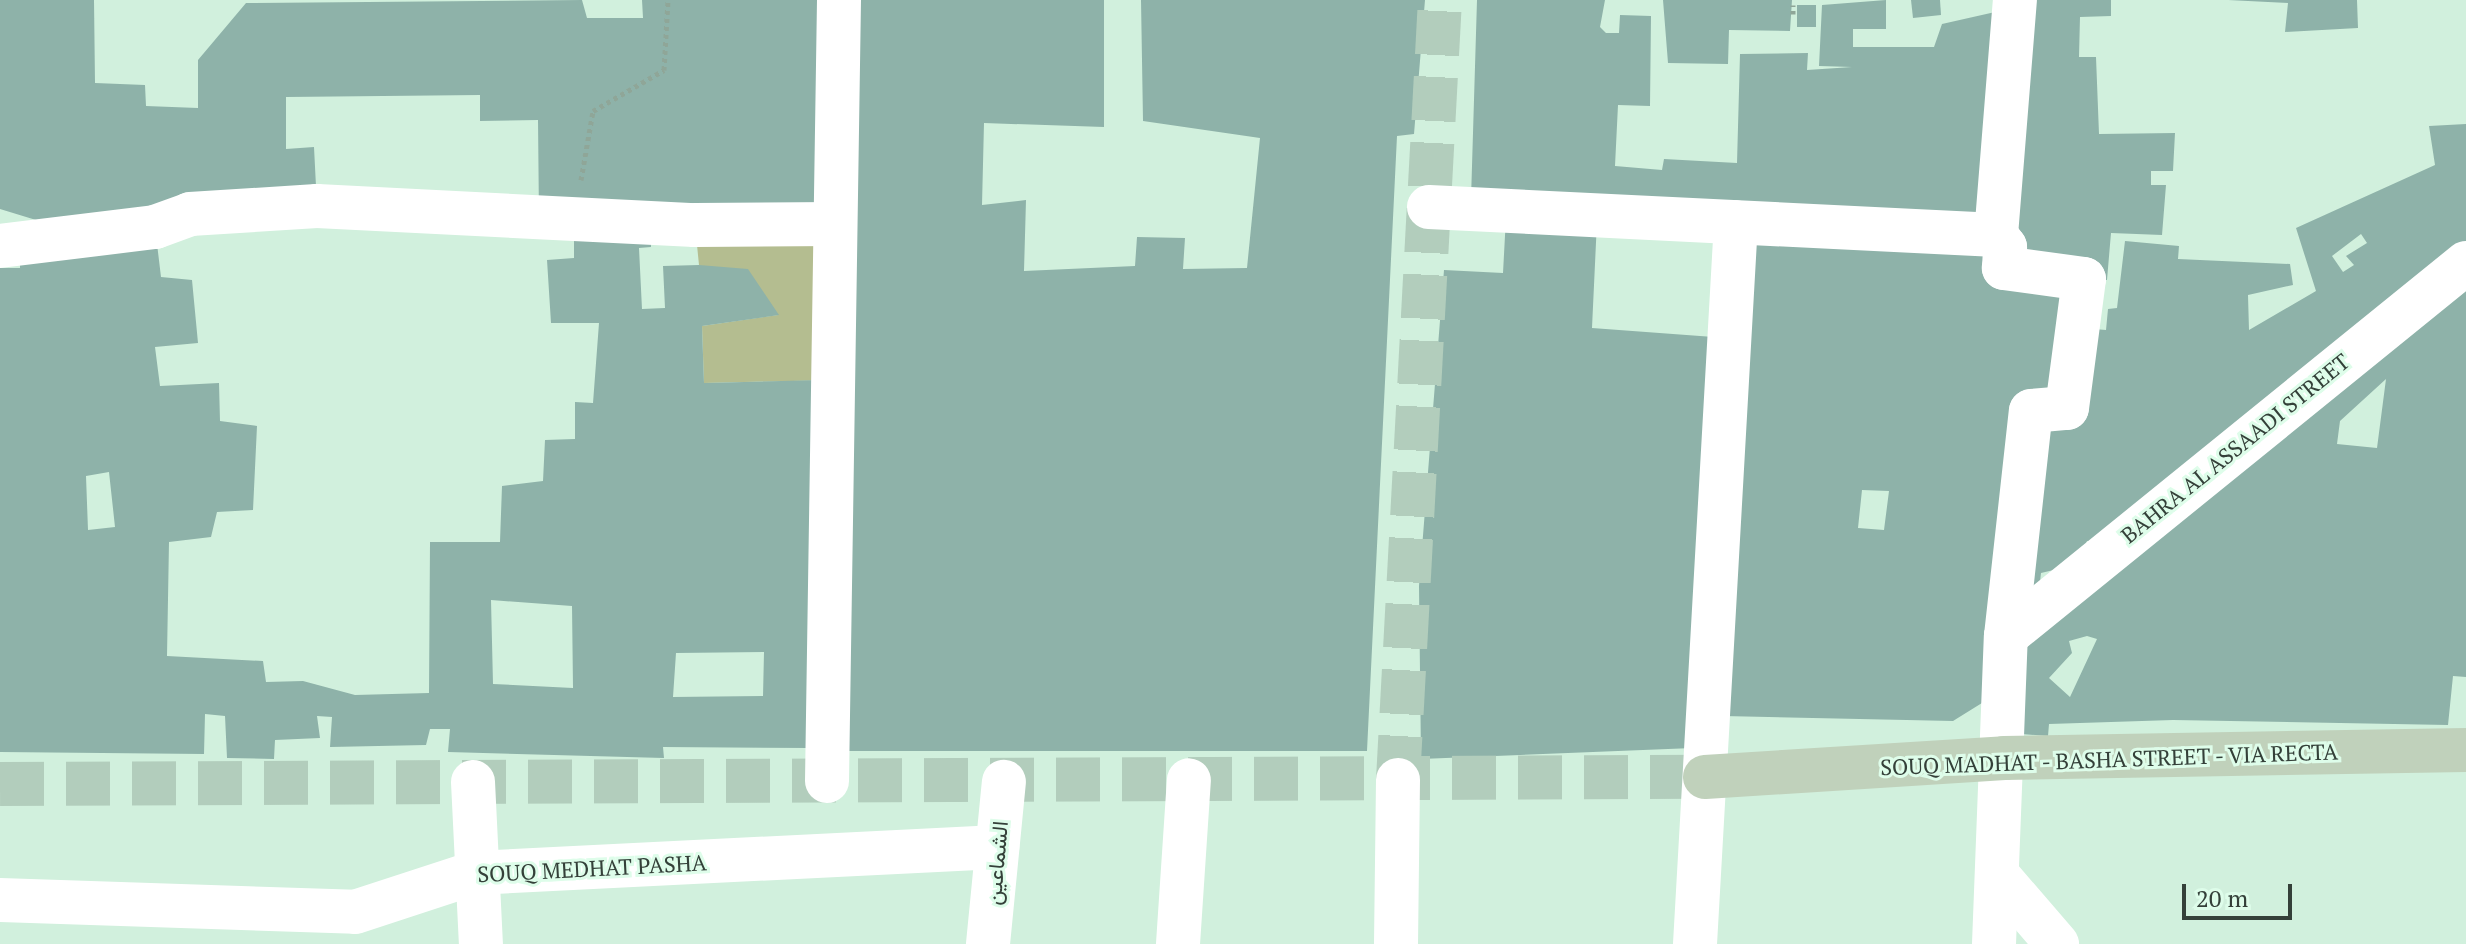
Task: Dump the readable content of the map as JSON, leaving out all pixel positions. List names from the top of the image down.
{
  "streets": {
    "street": [
      "BAHRA AL ASSAADI STREET",
      "SOUQ MADHAT - BASHA STREET - VIA RECTA",
      "الشماعين",
      "SOUQ MEDHAT PASHA"
    ]
  },
  "crossings": [
    ["الشماعين", "SOUQ MEDHAT PASHA"]
  ],
  "scale_bar": "20 m"
}
